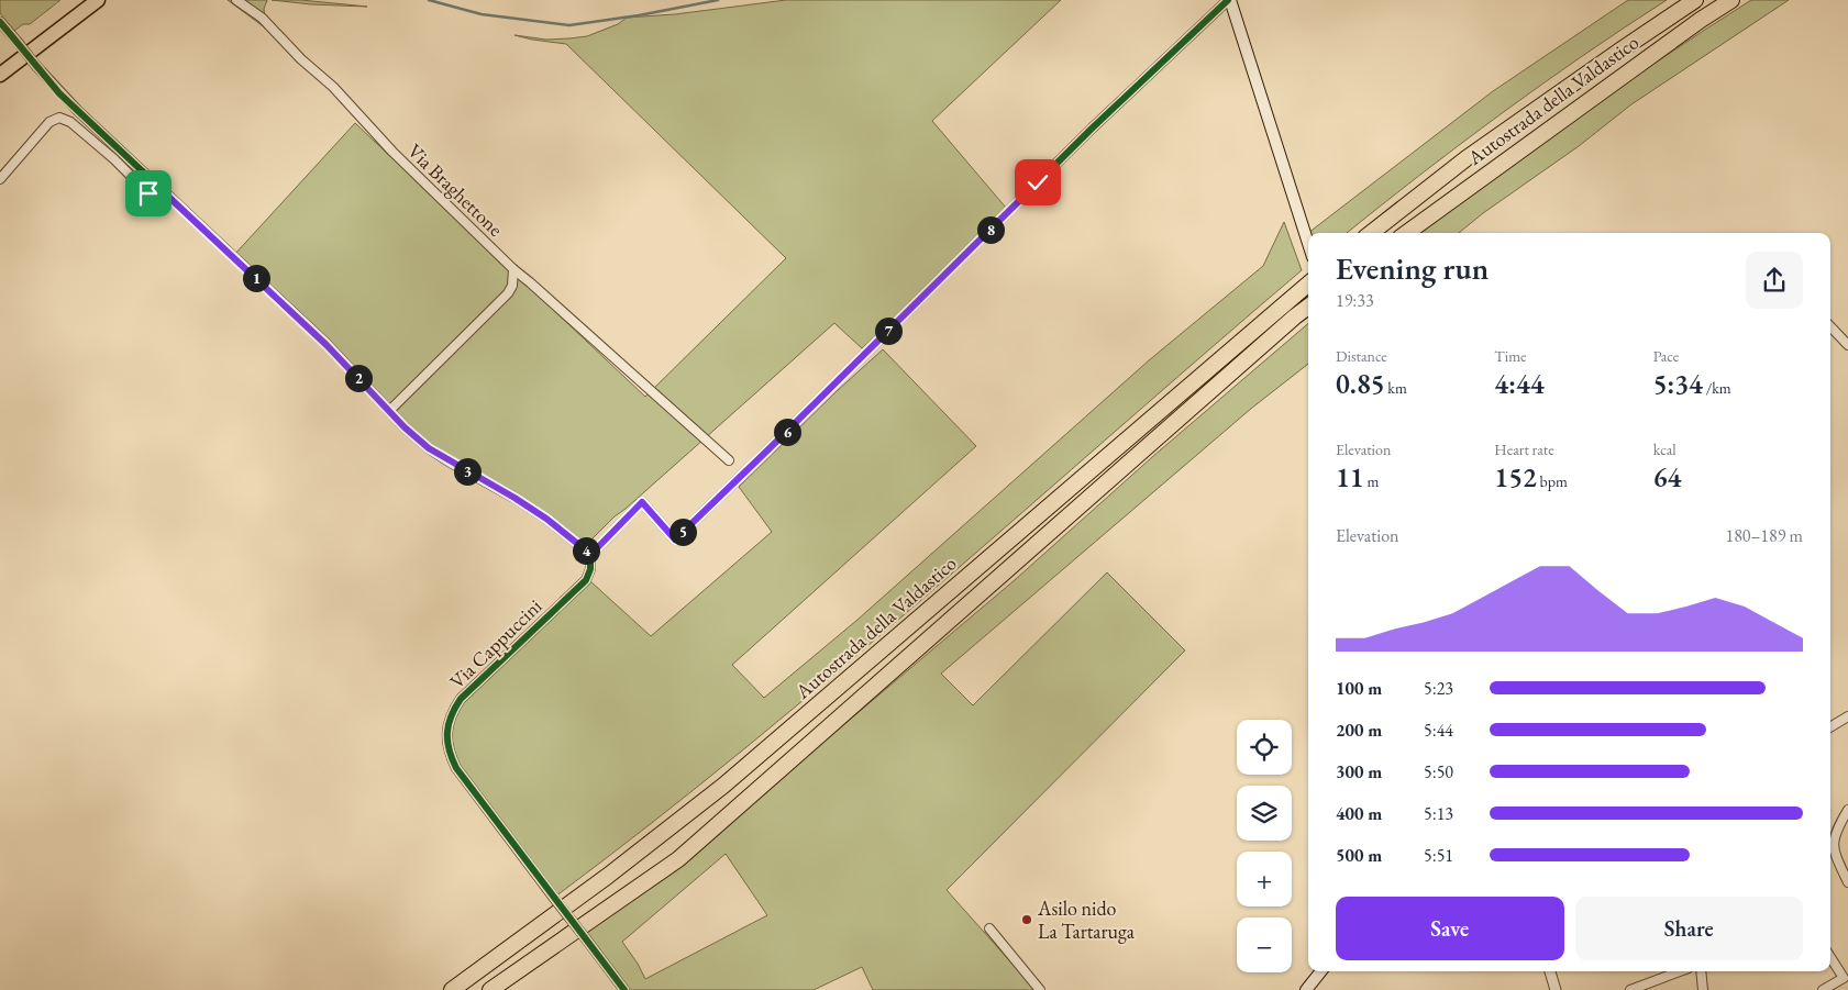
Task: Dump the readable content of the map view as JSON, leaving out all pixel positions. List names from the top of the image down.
{
  "streets": {
    "highway": ["Autostrada della Valdastico"],
    "street": ["Via Braghettone", "Via Cappuccini"]
  },
  "places": ["Asilo nido La Tartaruga"],
  "page": {
    "pins": [
      "8",
      "1",
      "7",
      "2",
      "6",
      "3",
      "5",
      "4"
    ],
    "heading": ["Evening run", "19:33"],
    "stats": [
      ["Distance", "0.85 km"],
      ["Time", "4:44"],
      ["Pace", "5:34 /km"],
      ["Elevation", "11 m"],
      ["Heart rate", "152 bpm"],
      ["kcal", "64"]
    ],
    "chart": ["Elevation", "180–189 m"],
    "list": [
      {
        "name": "100 m",
        "note": "5:23"
      },
      {
        "name": "200 m",
        "note": "5:44"
      },
      {
        "name": "300 m",
        "note": "5:50"
      },
      {
        "name": "400 m",
        "note": "5:13"
      },
      {
        "name": "500 m",
        "note": "5:51"
      }
    ],
    "map_buttons": ["+", "−"],
    "buttons": ["Save", "Share"]
  }
}
